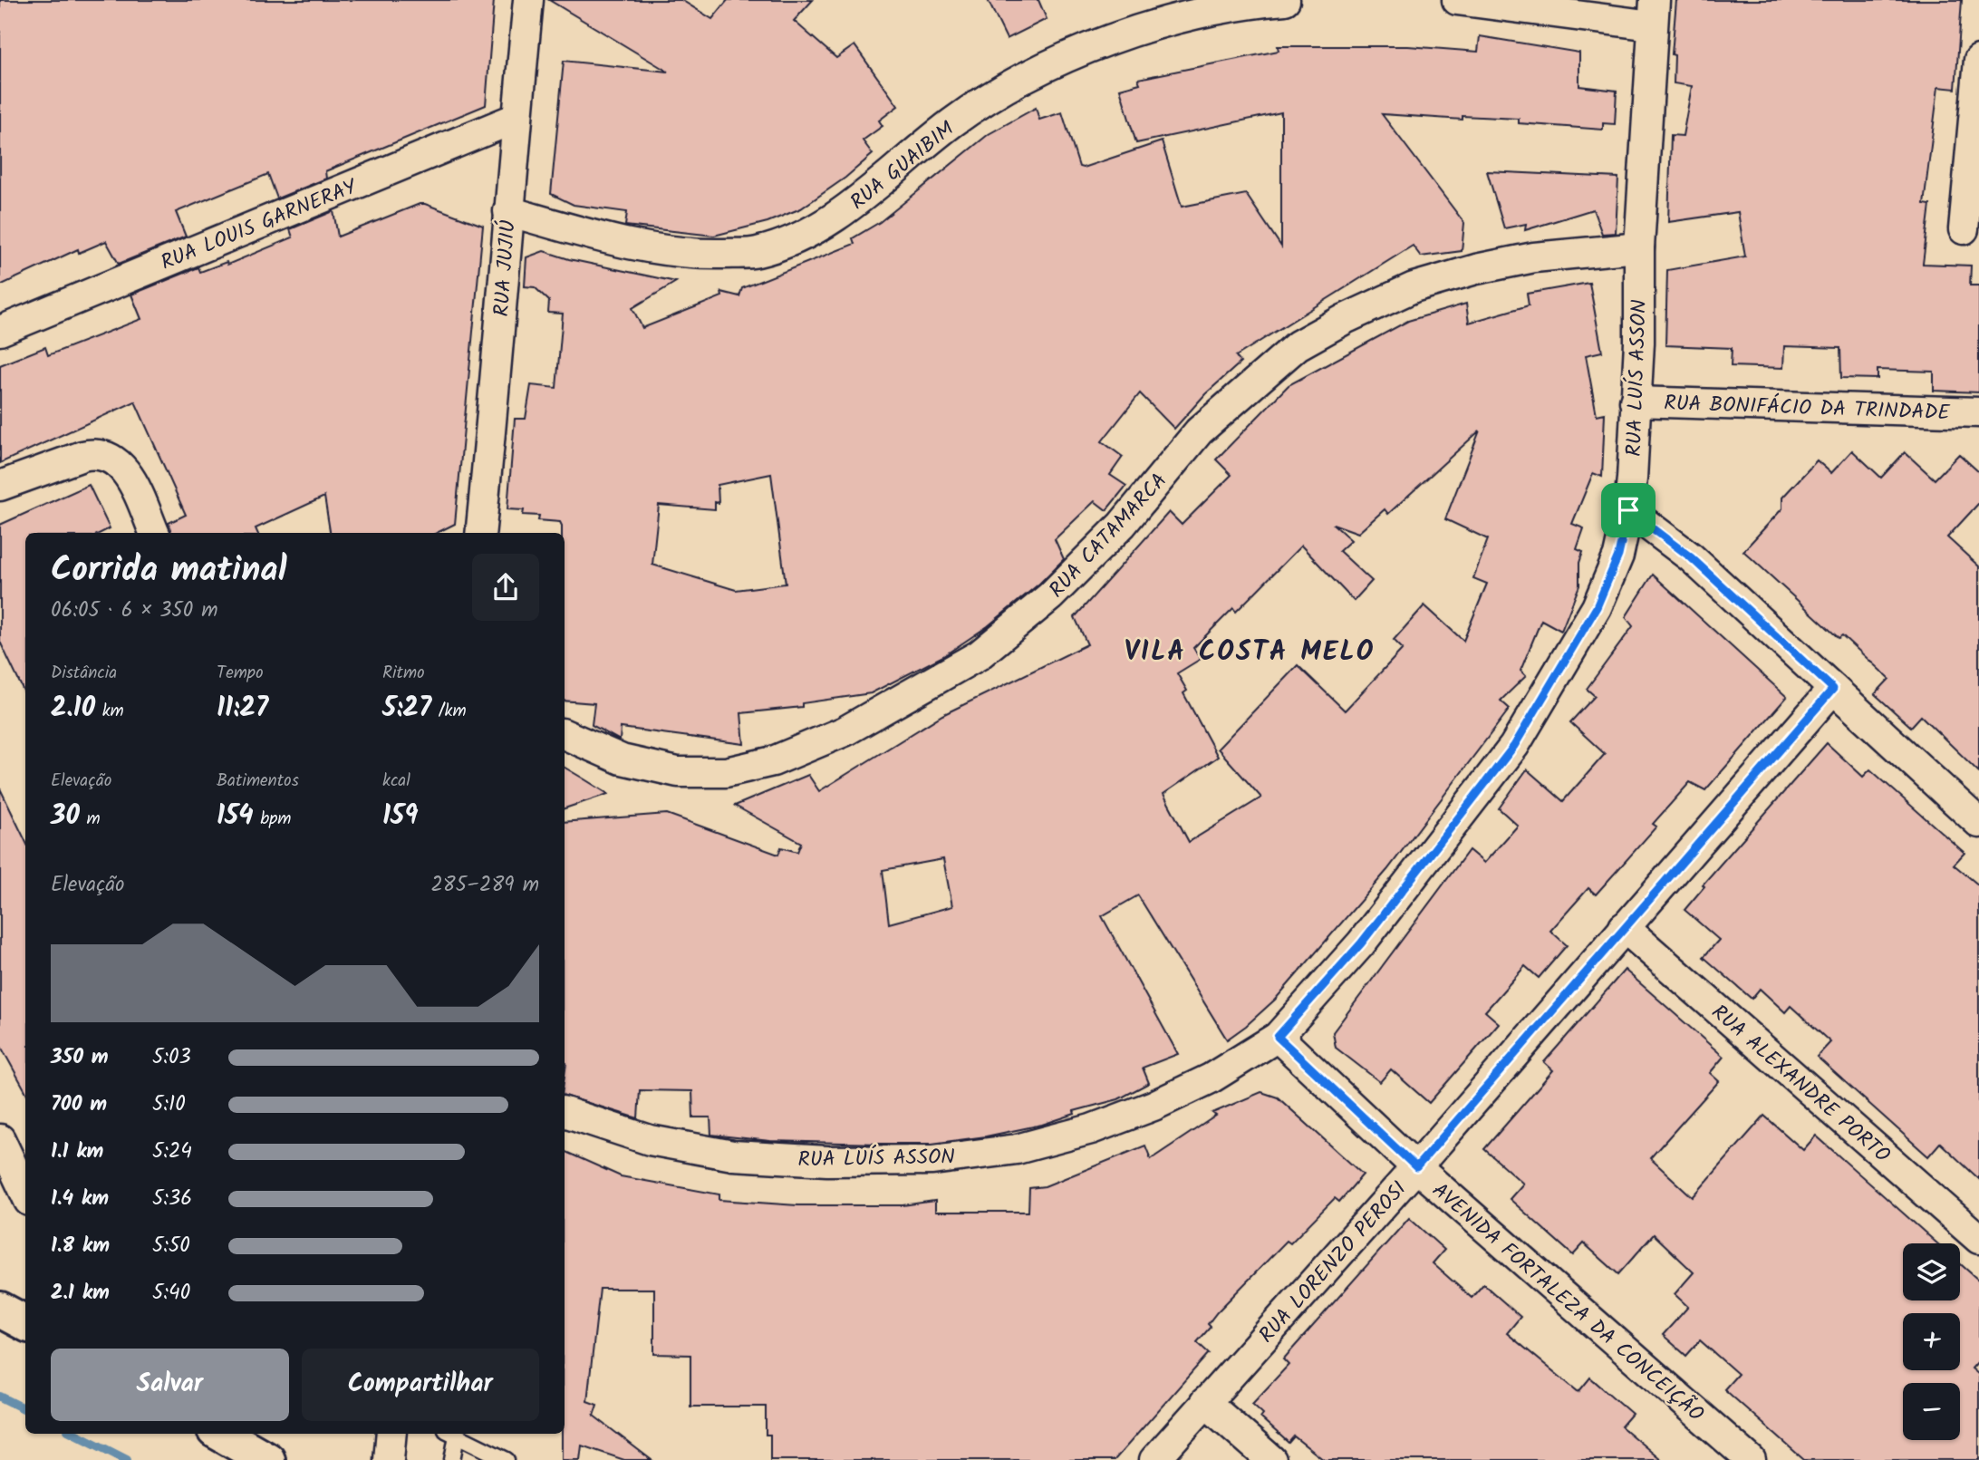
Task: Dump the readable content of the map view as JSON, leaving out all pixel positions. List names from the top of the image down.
{
  "streets": {
    "street": [
      "RUA GUAIBIM",
      "RUA LOUIS GARNERAY",
      "RUA JUJIÚ",
      "RUA LUÍS ASSON",
      "RUA BONIFÁCIO DA TRINDADE",
      "RUA CATAMARCA",
      "RUA ALEXANDRE PORTO",
      "RUA LORENZO PEROSI",
      "AVENIDA FORTALEZA DA CONCEIÇÃO"
    ]
  },
  "crossings": [
    ["RUA GUAIBIM", "RUA JUJIÚ"],
    ["RUA LOUIS GARNERAY", "RUA JUJIÚ"],
    ["RUA LUÍS ASSON", "RUA BONIFÁCIO DA TRINDADE"],
    ["RUA LUÍS ASSON", "RUA CATAMARCA"],
    ["RUA LUÍS ASSON", "AVENIDA FORTALEZA DA CONCEIÇÃO"],
    ["RUA ALEXANDRE PORTO", "RUA LORENZO PEROSI"],
    ["RUA LORENZO PEROSI", "AVENIDA FORTALEZA DA CONCEIÇÃO"]
  ],
  "districts": ["VILA COSTA MELO"],
  "page": {
    "heading": ["Corrida matinal", "06:05 · 6 × 350 m"],
    "stats": [
      ["Distância", "2.10 km"],
      ["Tempo", "11:27"],
      ["Ritmo", "5:27 /km"],
      ["Elevação", "30 m"],
      ["Batimentos", "154 bpm"],
      ["kcal", "159"]
    ],
    "chart": ["Elevação", "285–289 m"],
    "list": [
      {
        "name": "350 m",
        "note": "5:03"
      },
      {
        "name": "700 m",
        "note": "5:10"
      },
      {
        "name": "1.1 km",
        "note": "5:24"
      },
      {
        "name": "1.4 km",
        "note": "5:36"
      },
      {
        "name": "1.8 km",
        "note": "5:50"
      },
      {
        "name": "2.1 km",
        "note": "5:40"
      }
    ],
    "map_buttons": ["+", "−"],
    "buttons": ["Salvar", "Compartilhar"]
  }
}
